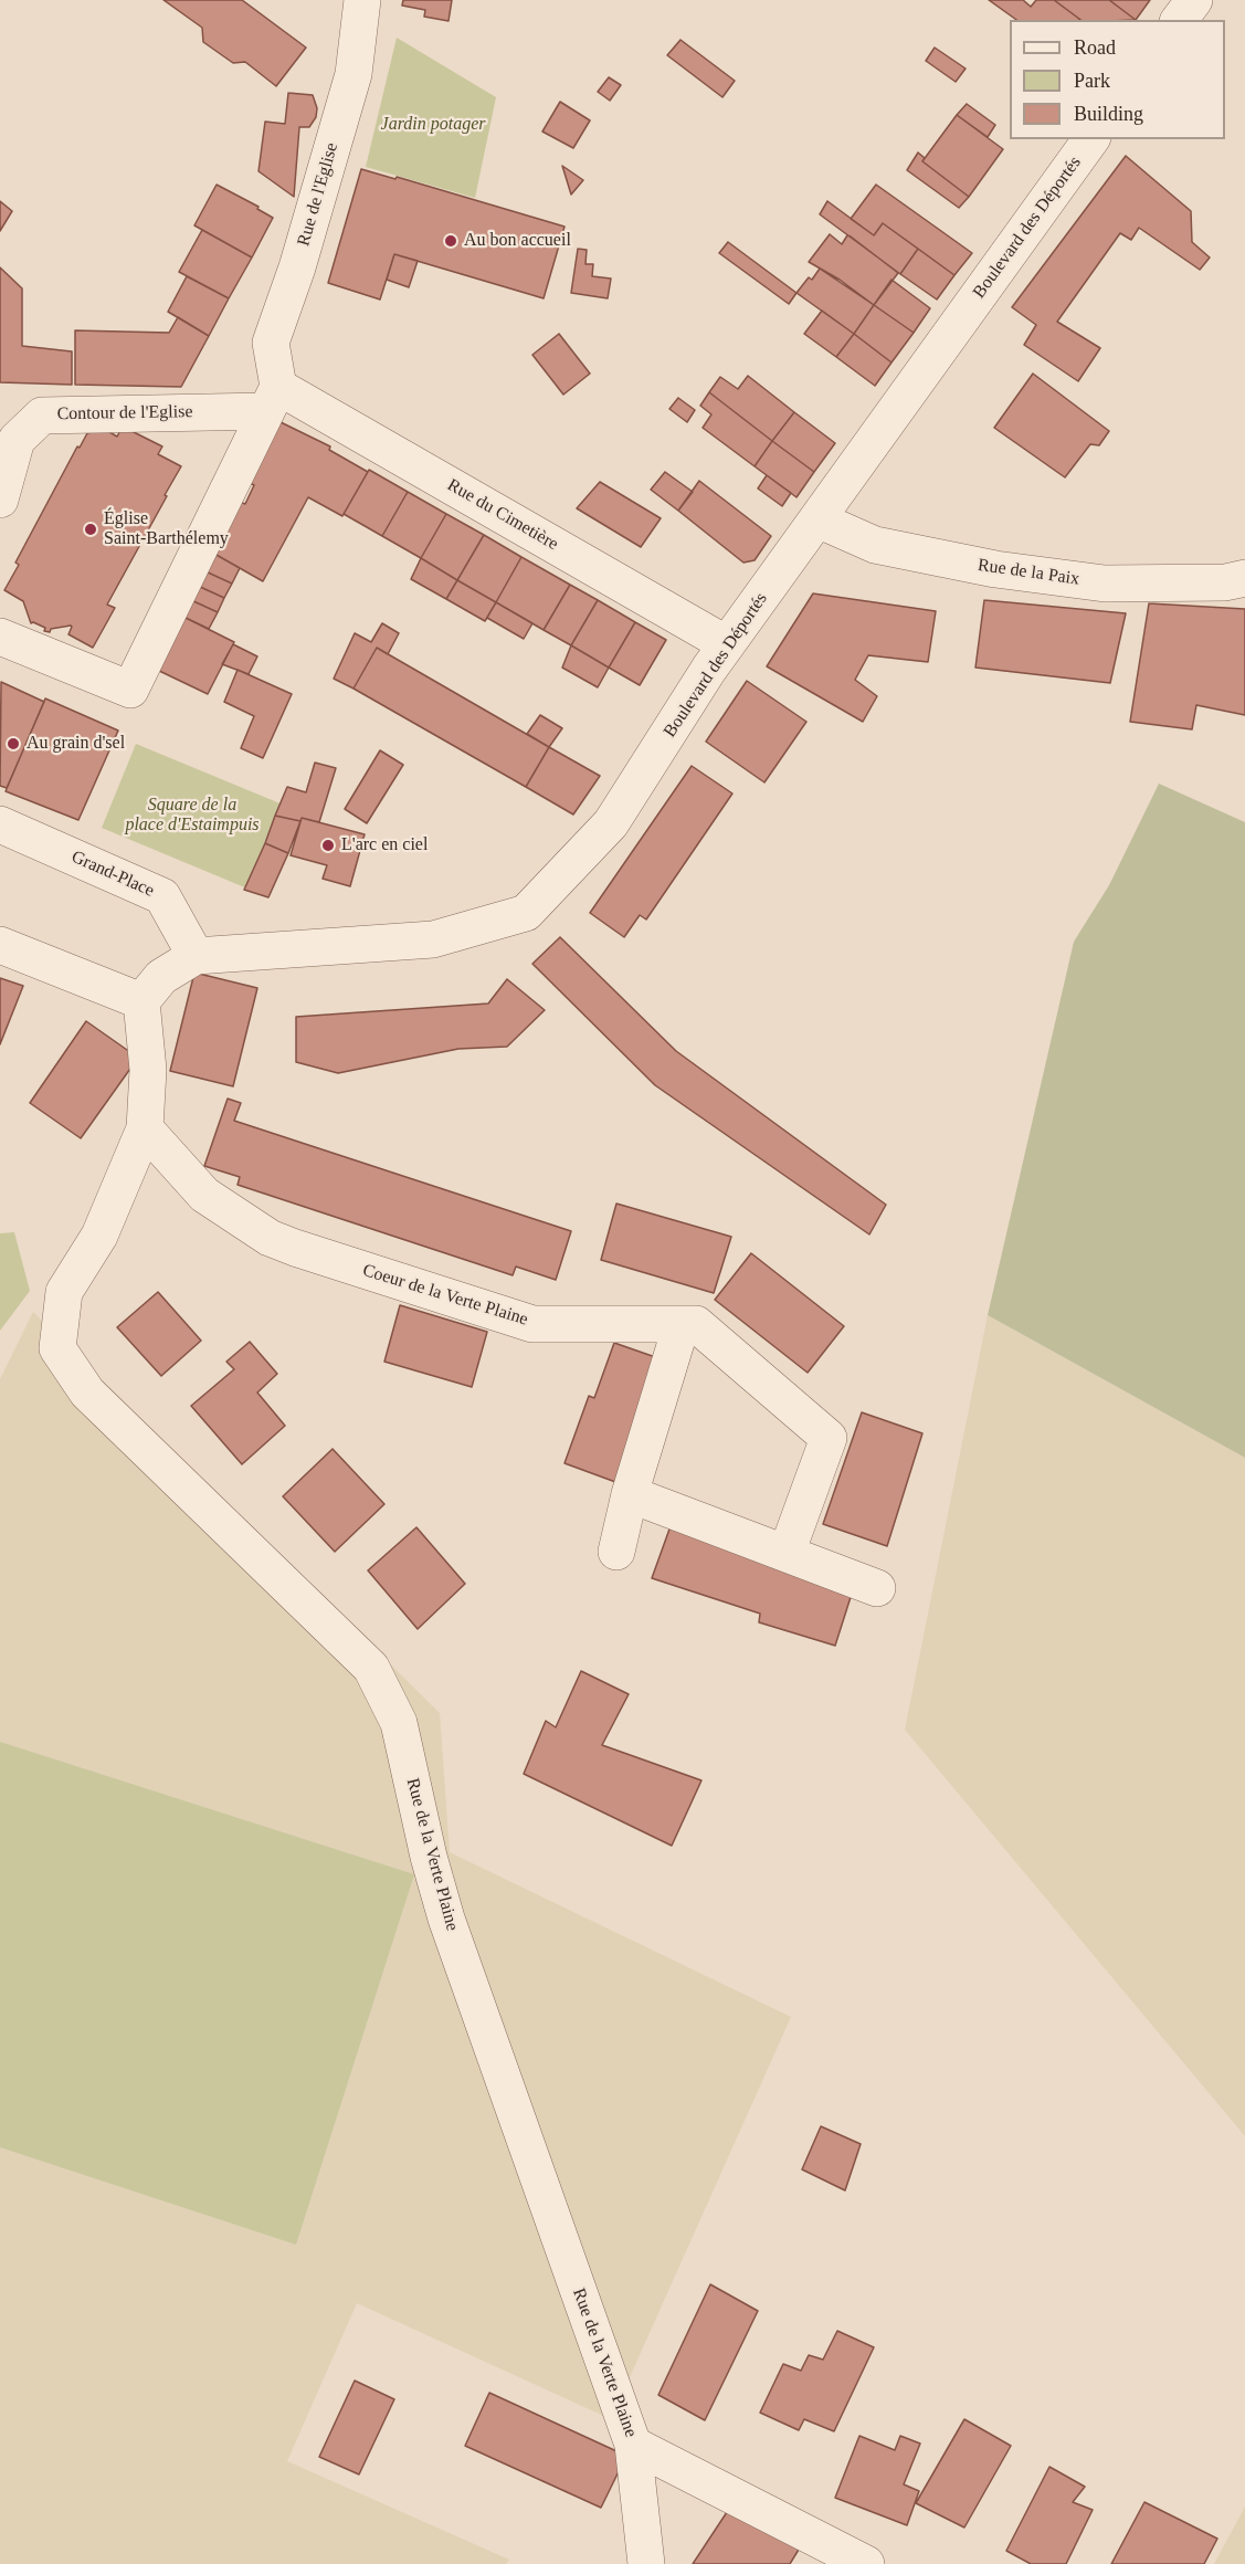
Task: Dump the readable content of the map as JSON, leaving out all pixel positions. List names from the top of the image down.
{
  "streets": {
    "street": [
      "Rue de l'Eglise",
      "Boulevard des Déportés",
      "Contour de l'Eglise",
      "Rue du Cimetière",
      "Rue de la Paix",
      "Grand-Place",
      "Coeur de la Verte Plaine",
      "Rue de la Verte Plaine"
    ]
  },
  "crossings": [
    ["Rue de l'Eglise", "Contour de l'Eglise"],
    ["Rue de l'Eglise", "Rue du Cimetière"],
    ["Boulevard des Déportés", "Rue du Cimetière"],
    ["Boulevard des Déportés", "Rue de la Paix"],
    ["Boulevard des Déportés", "Grand-Place"],
    ["Contour de l'Eglise", "Rue du Cimetière"],
    ["Coeur de la Verte Plaine", "Rue de la Verte Plaine"]
  ],
  "parks": ["Jardin potager", "Square de la place d'Estaimpuis"],
  "places": [
    "Au bon accueil",
    "Église Saint-Barthélemy",
    "Au grain d'sel",
    "L'arc en ciel"
  ],
  "legend": ["Road", "Park", "Building"]
}
